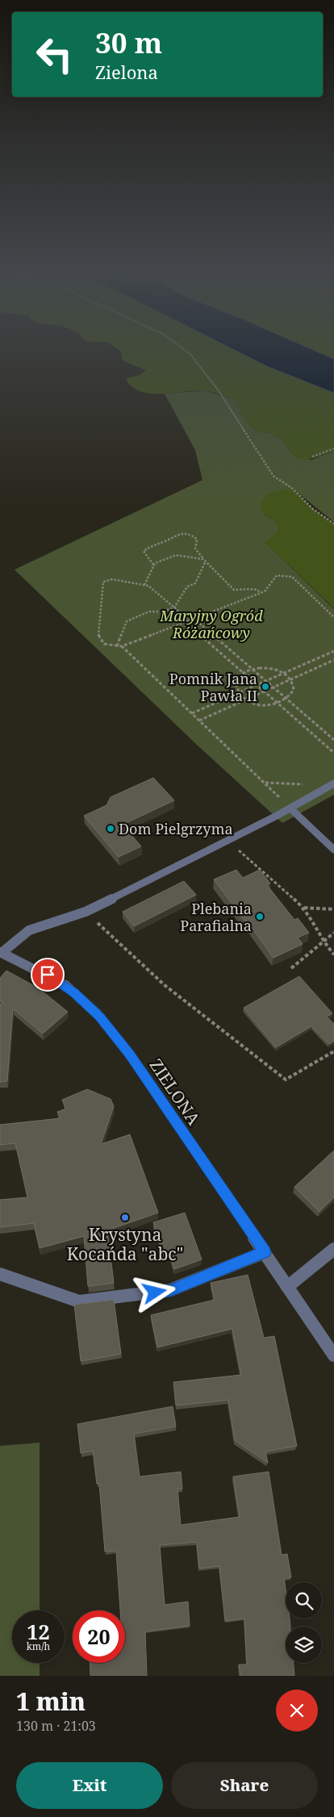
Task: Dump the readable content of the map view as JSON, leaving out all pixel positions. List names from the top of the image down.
{
  "streets": {
    "street": ["ZIELONA"]
  },
  "parks": ["Maryjny Ogród Różańcowy"],
  "places": [
    "Pomnik Jana Pawła II",
    "Dom Pielgrzyma",
    "Plebania Parafialna",
    "Krystyna Kocańda \"abc\""
  ],
  "page": {
    "turn": ["30 m", "Zielona"],
    "speed": "12 km/h",
    "limit": "20",
    "heading": ["1 min", "130 m · 21:03"],
    "buttons": ["Exit", "Share"]
  }
}
